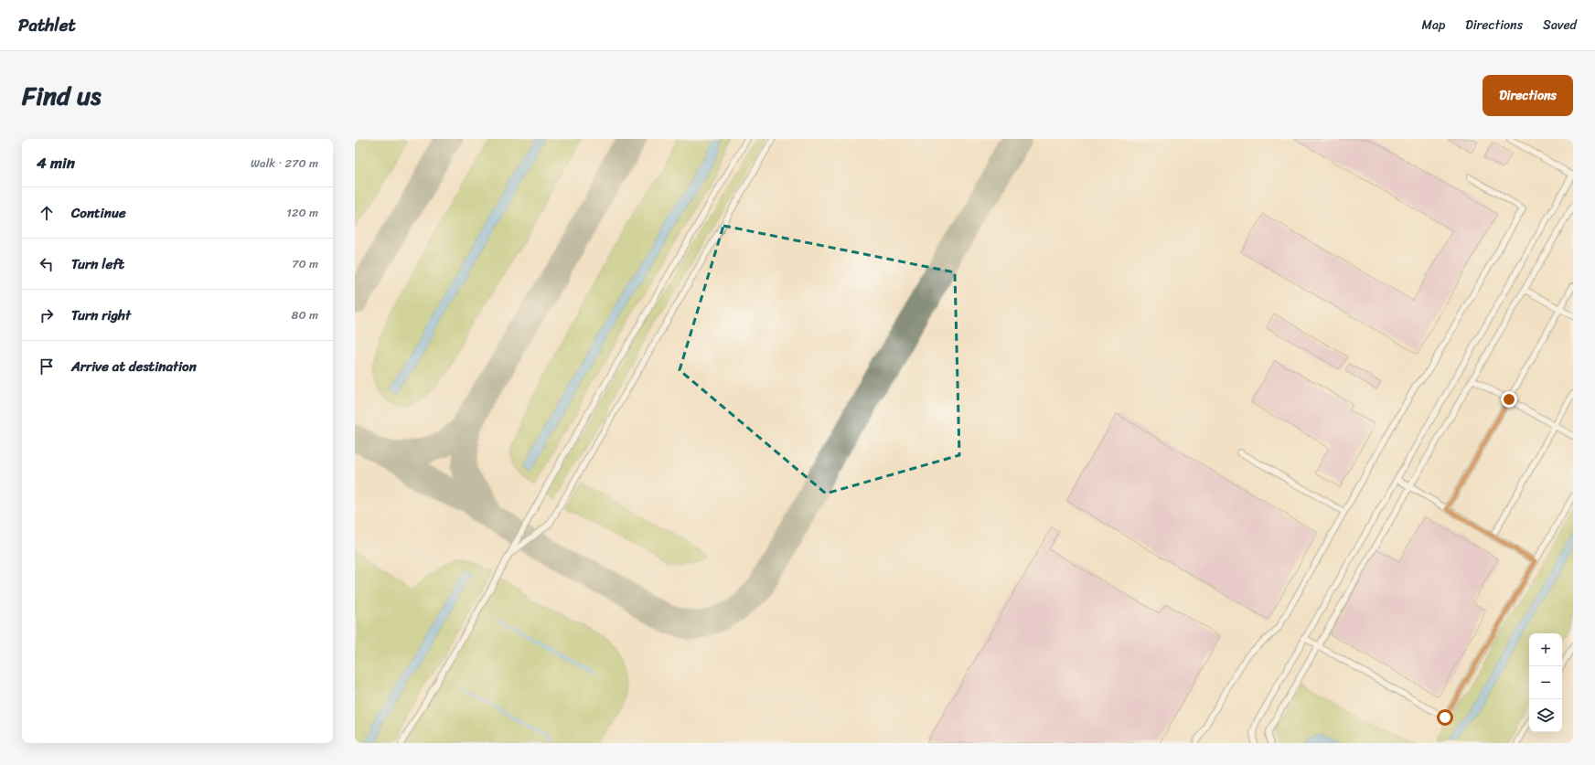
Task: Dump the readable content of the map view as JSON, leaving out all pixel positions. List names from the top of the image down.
{
  "page": {
    "header": "Pathlet",
    "nav": ["Map", "Directions", "Saved"],
    "title": "Find us",
    "buttons": "Directions",
    "heading": ["4 min", "Walk · 270 m"],
    "list": [
      ["Continue", "120 m"],
      ["Turn left", "70 m"],
      ["Turn right", "80 m"],
      "Arrive at destination"
    ],
    "map_buttons": ["+", "−"]
  }
}
